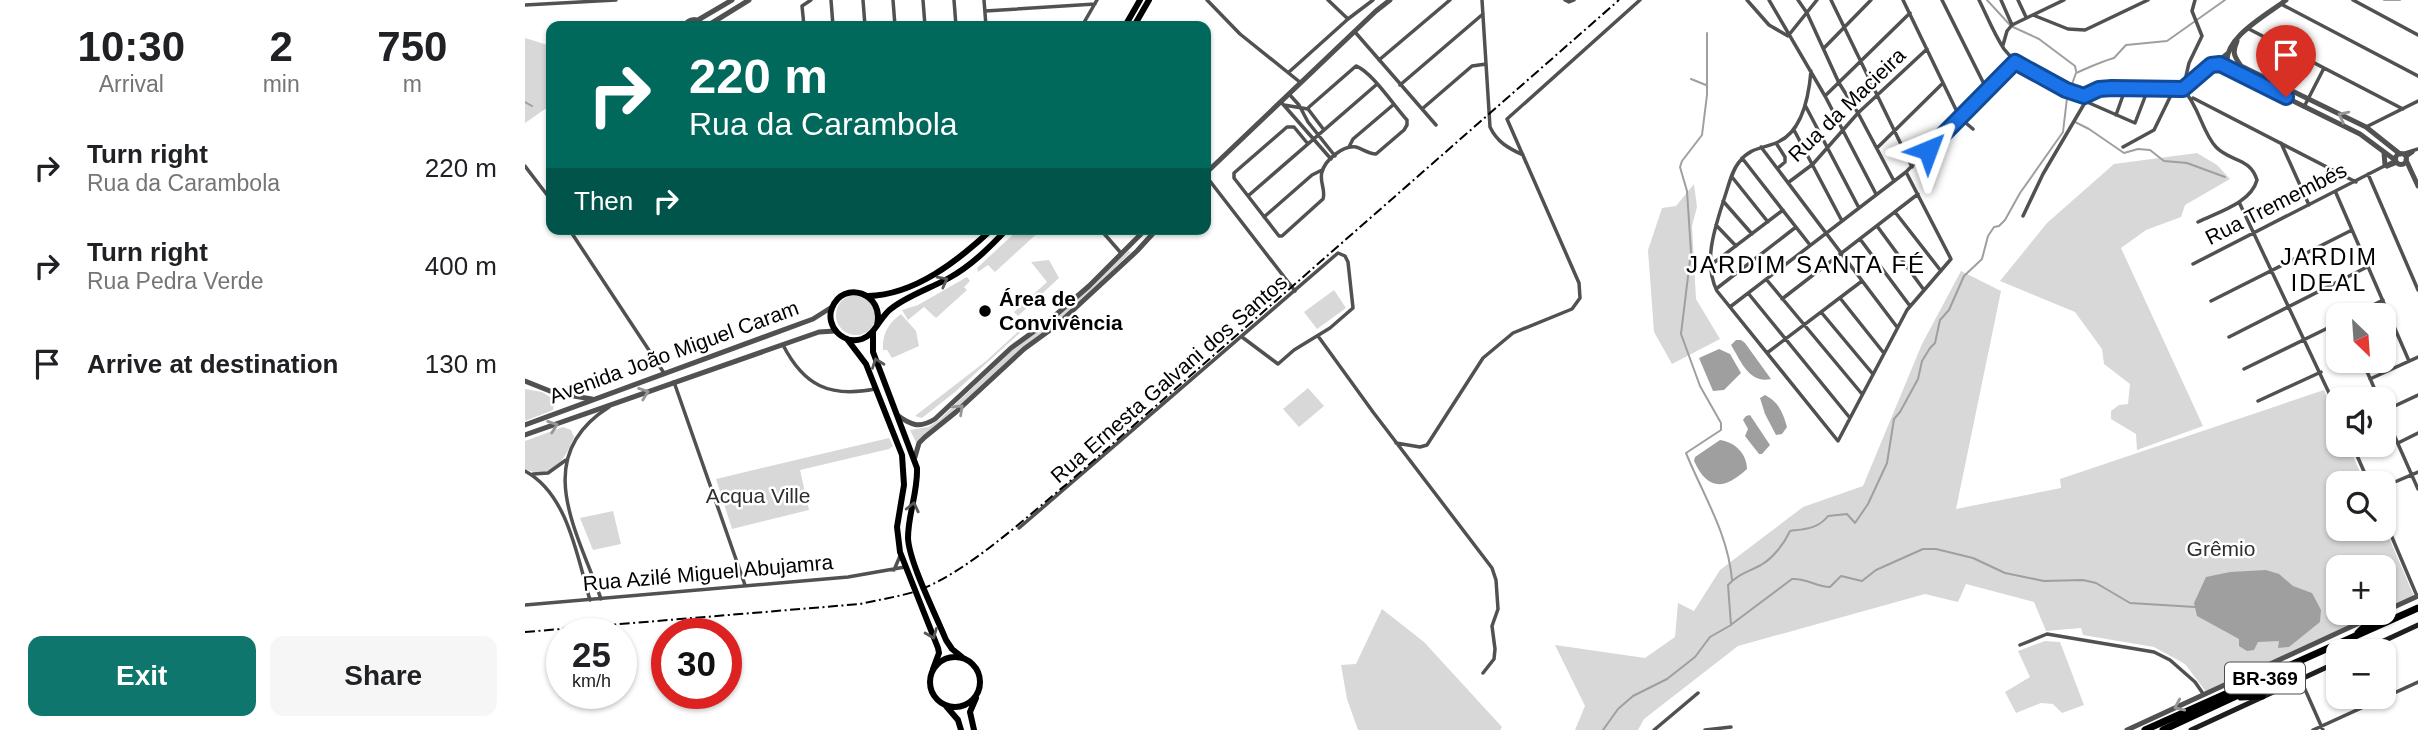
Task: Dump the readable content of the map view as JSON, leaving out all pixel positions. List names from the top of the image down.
{
  "streets": {
    "highway": ["BR-369"],
    "street": [
      "Rua da Macieira",
      "Rua Tremembés",
      "Avenida João Miguel Caram",
      "Rua Ernesta Galvani dos Santos",
      "Rua Azilé Miguel Abujamra"
    ]
  },
  "districts": ["JARDIM IDEAL", "JARDIM SANTA FÉ"],
  "parks": ["Acqua Ville", "Grêmio"],
  "places": ["Área de Convivência"],
  "north": "bottom right",
  "page": {
    "eta": [
      "10:30",
      "Arrival",
      "2",
      "min",
      "750",
      "m"
    ],
    "turn": ["220 m", "Rua da Carambola"],
    "list": [
      {
        "name": "Turn right",
        "note": "Rua da Carambola",
        "value": "220 m"
      },
      {
        "name": "Turn right",
        "note": "Rua Pedra Verde",
        "value": "400 m"
      },
      {
        "name": "Arrive at destination",
        "value": "130 m"
      }
    ],
    "then": "Then",
    "map_buttons": ["+", "−"],
    "speed": "25 km/h",
    "limit": "30",
    "buttons": ["Exit", "Share"]
  }
}
